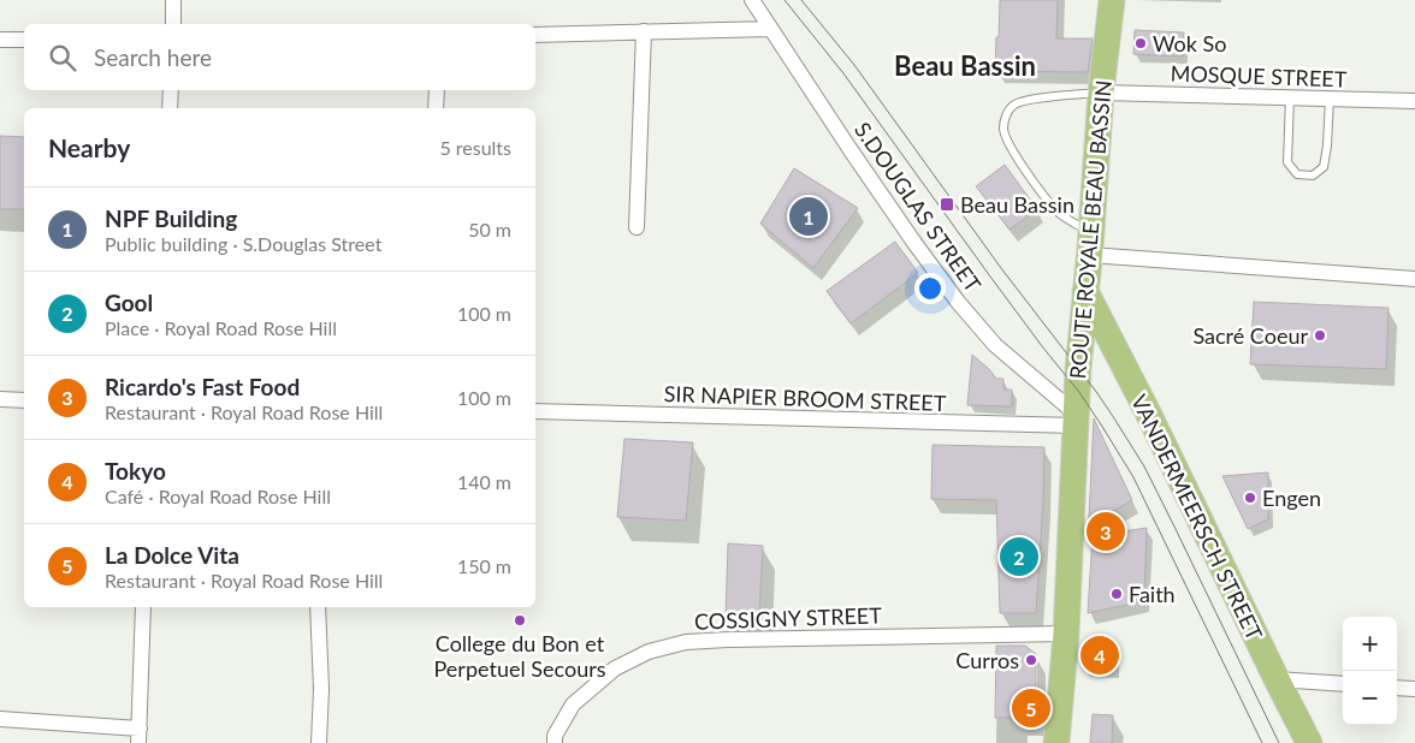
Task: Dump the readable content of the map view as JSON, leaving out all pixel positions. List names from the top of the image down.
{
  "streets": {
    "main road": ["ROUTE ROYALE BEAU BASSIN", "VANDERMEERSCH STREET"],
    "street": [
      "MOSQUE STREET",
      "S.DOUGLAS STREET",
      "SIR NAPIER BROOM STREET",
      "COSSIGNY STREET"
    ]
  },
  "crossings": [
    ["MOSQUE STREET", "ROUTE ROYALE BEAU BASSIN"],
    ["S.DOUGLAS STREET", "ROUTE ROYALE BEAU BASSIN"],
    ["S.DOUGLAS STREET", "SIR NAPIER BROOM STREET"],
    ["ROUTE ROYALE BEAU BASSIN", "SIR NAPIER BROOM STREET"],
    ["ROUTE ROYALE BEAU BASSIN", "VANDERMEERSCH STREET"],
    ["ROUTE ROYALE BEAU BASSIN", "COSSIGNY STREET"]
  ],
  "districts": ["Beau Bassin"],
  "places": {
    "other": [
      "Wok So",
      "Sacré Coeur",
      "Engen",
      "Faith",
      "College du Bon et Perpetuel Secours",
      "Curros"
    ],
    "transit": ["Beau Bassin"]
  },
  "page": {
    "search": "Search here",
    "heading": ["Nearby", "5 results"],
    "list": [
      {
        "mark": "1",
        "name": "NPF Building",
        "note": "Public building · S.Douglas Street",
        "value": "50 m"
      },
      {
        "mark": "2",
        "name": "Gool",
        "note": "Place · Royal Road Rose Hill",
        "value": "100 m"
      },
      {
        "mark": "3",
        "name": "Ricardo's Fast Food",
        "note": "Restaurant · Royal Road Rose Hill",
        "value": "100 m"
      },
      {
        "mark": "4",
        "name": "Tokyo",
        "note": "Café · Royal Road Rose Hill",
        "value": "140 m"
      },
      {
        "mark": "5",
        "name": "La Dolce Vita",
        "note": "Restaurant · Royal Road Rose Hill",
        "value": "150 m"
      }
    ],
    "pins": [
      "1",
      "3",
      "2",
      "4",
      "5"
    ],
    "map_buttons": ["+", "−"]
  }
}
